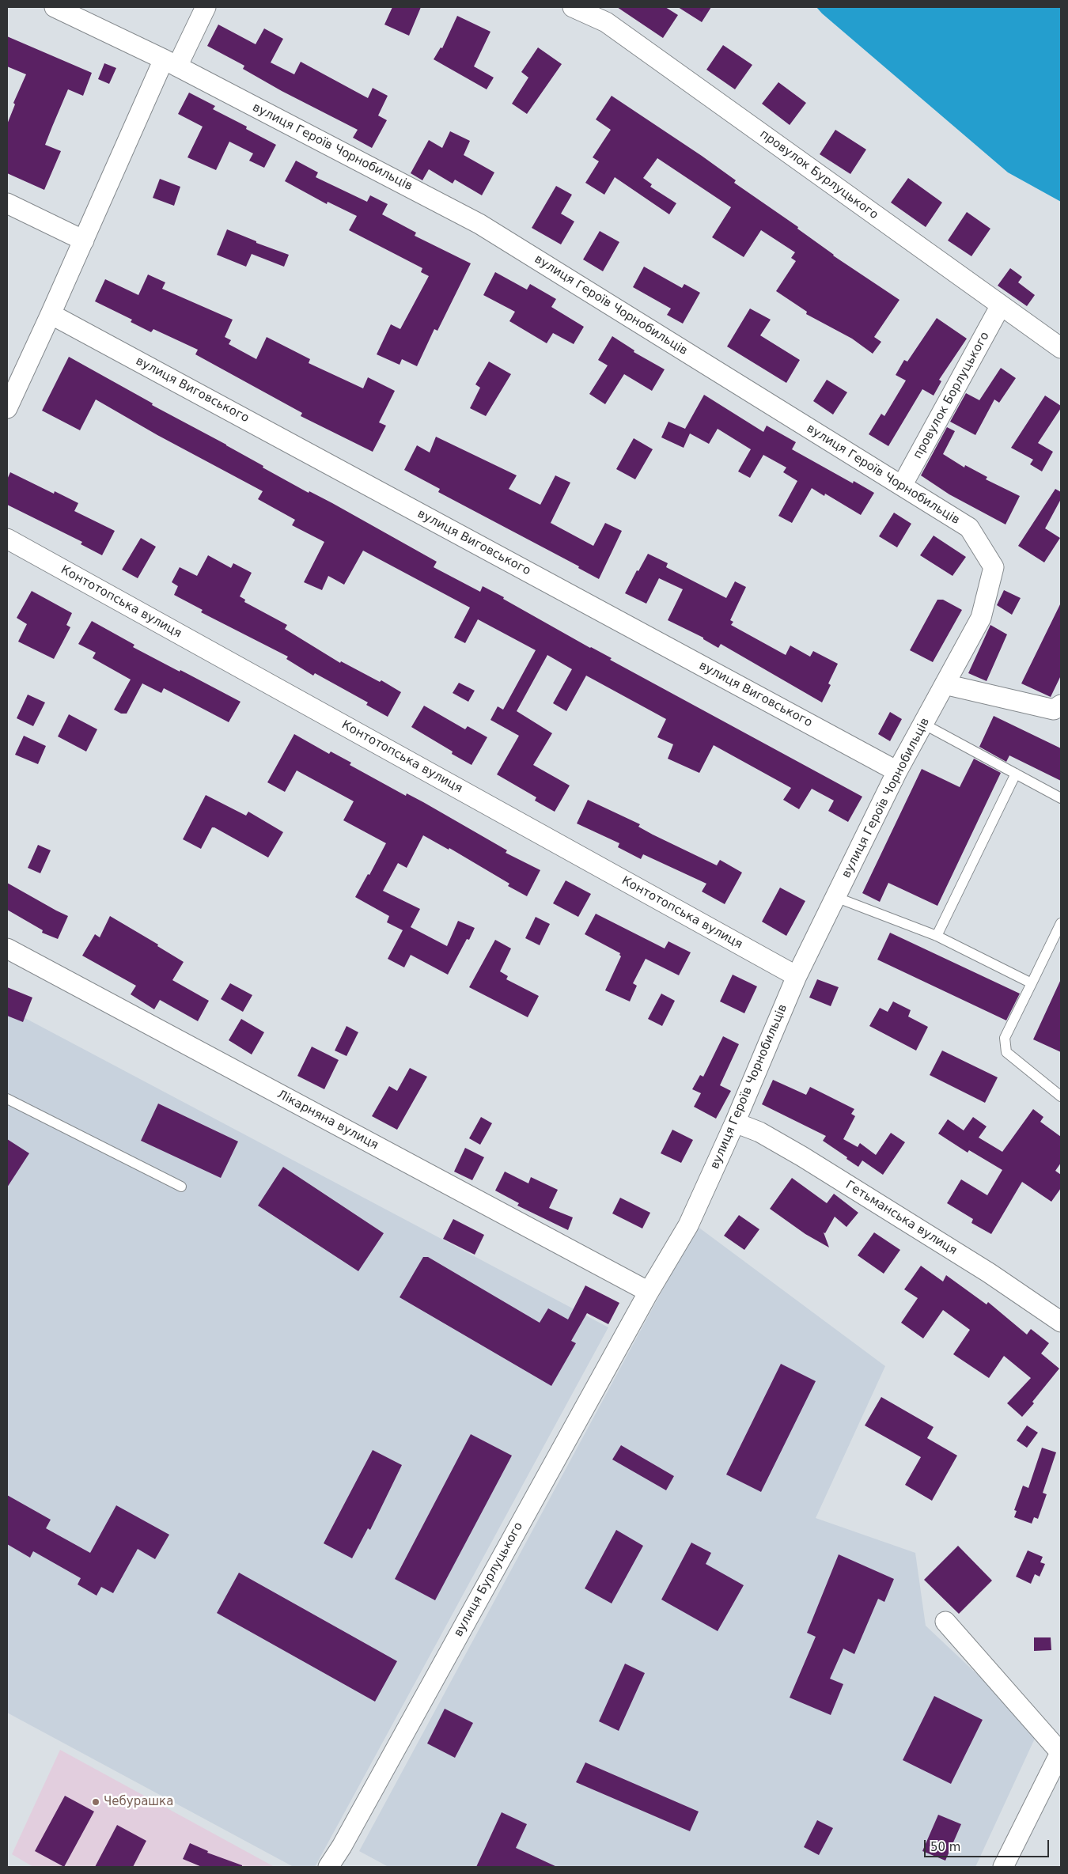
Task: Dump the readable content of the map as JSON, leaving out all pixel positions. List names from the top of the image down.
{
  "streets": {
    "street": [
      "вулиця Героїв Чорнобильців",
      "провулок Бурлуцького",
      "вулиця Виговського",
      "провулок Борлуцького",
      "Контотопська вулиця",
      "Лікарняна вулиця",
      "Гетьманська вулиця",
      "вулиця Бурлуцького"
    ]
  },
  "crossings": [
    ["вулиця Героїв Чорнобильців", "вулиця Виговського"],
    ["вулиця Героїв Чорнобильців", "провулок Борлуцького"],
    ["вулиця Героїв Чорнобильців", "Контотопська вулиця"],
    ["вулиця Героїв Чорнобильців", "Лікарняна вулиця"],
    ["вулиця Героїв Чорнобильців", "Гетьманська вулиця"],
    ["вулиця Героїв Чорнобильців", "вулиця Бурлуцького"],
    ["провулок Бурлуцького", "провулок Борлуцького"],
    ["Лікарняна вулиця", "вулиця Бурлуцького"]
  ],
  "places": ["Чебурашка"],
  "scale_bar": "50 m"
}
